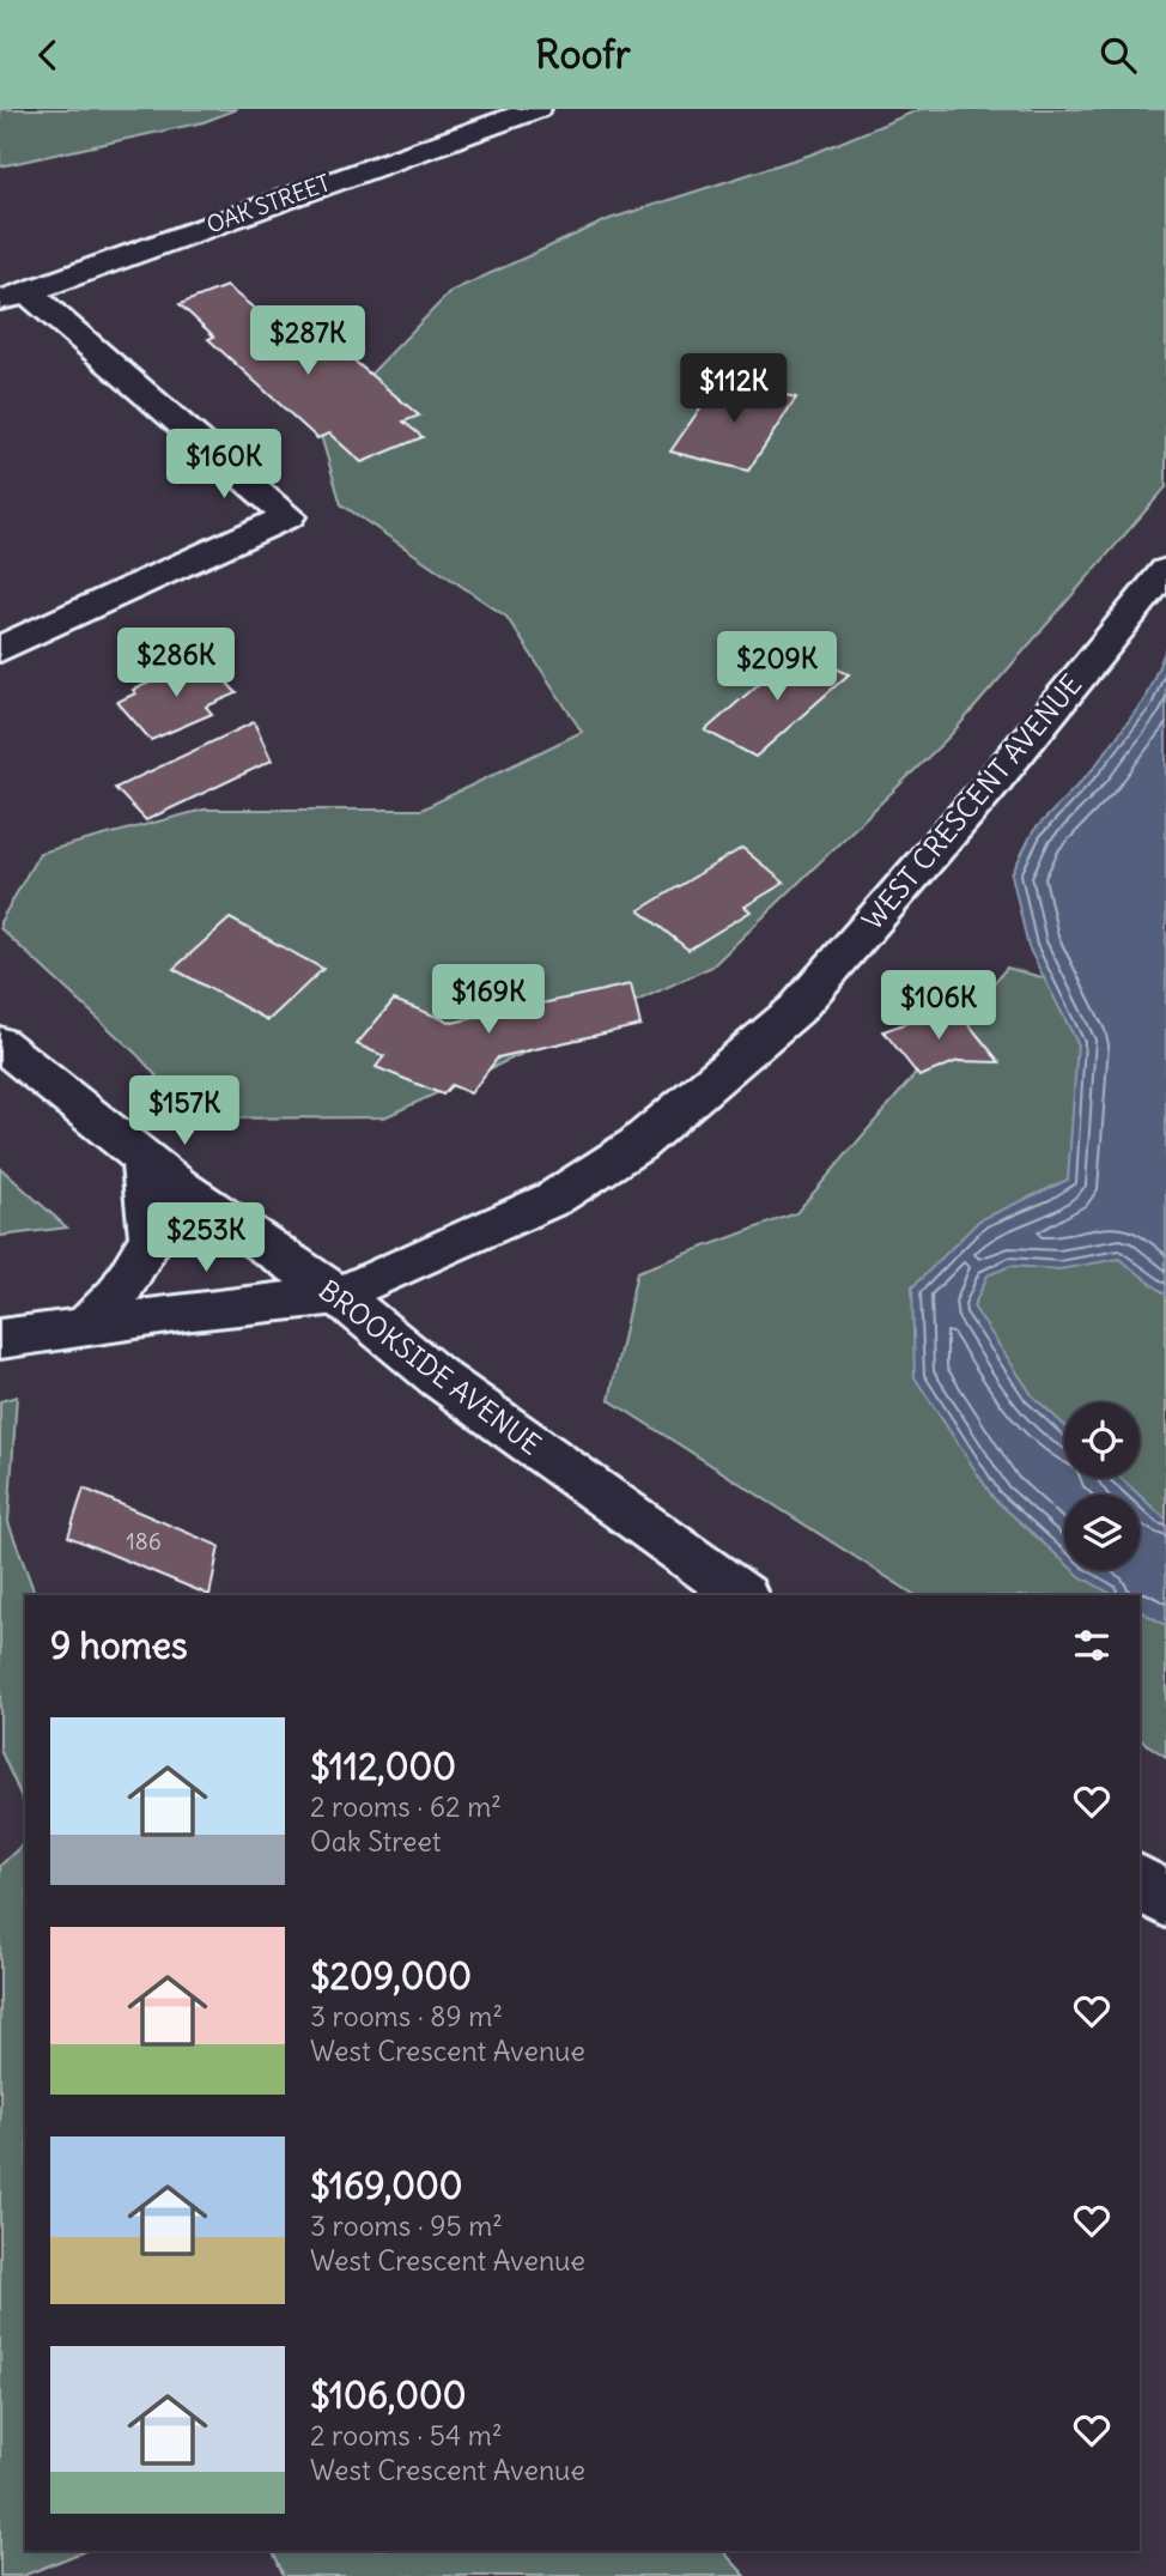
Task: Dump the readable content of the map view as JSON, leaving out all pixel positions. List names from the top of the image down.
{
  "streets": {
    "main road": ["OAK STREET", "WEST CRESCENT AVENUE", "BROOKSIDE AVENUE"]
  },
  "crossings": [
    ["WEST CRESCENT AVENUE", "BROOKSIDE AVENUE"]
  ],
  "house_numbers": ["186"],
  "page": {
    "header": "Roofr",
    "price": [
      "$287K",
      "$112K",
      "$160K",
      "$286K",
      "$209K",
      "$169K",
      "$106K",
      "$157K",
      "$253K"
    ],
    "heading": "9 homes",
    "list": [
      {
        "name": "$112,000",
        "note": "2 rooms · 62 m² · Oak Street"
      },
      {
        "name": "$209,000",
        "note": "3 rooms · 89 m² · West Crescent Avenue"
      },
      {
        "name": "$169,000",
        "note": "3 rooms · 95 m² · West Crescent Avenue"
      },
      {
        "name": "$106,000",
        "note": "2 rooms · 54 m² · West Crescent Avenue"
      }
    ]
  }
}
